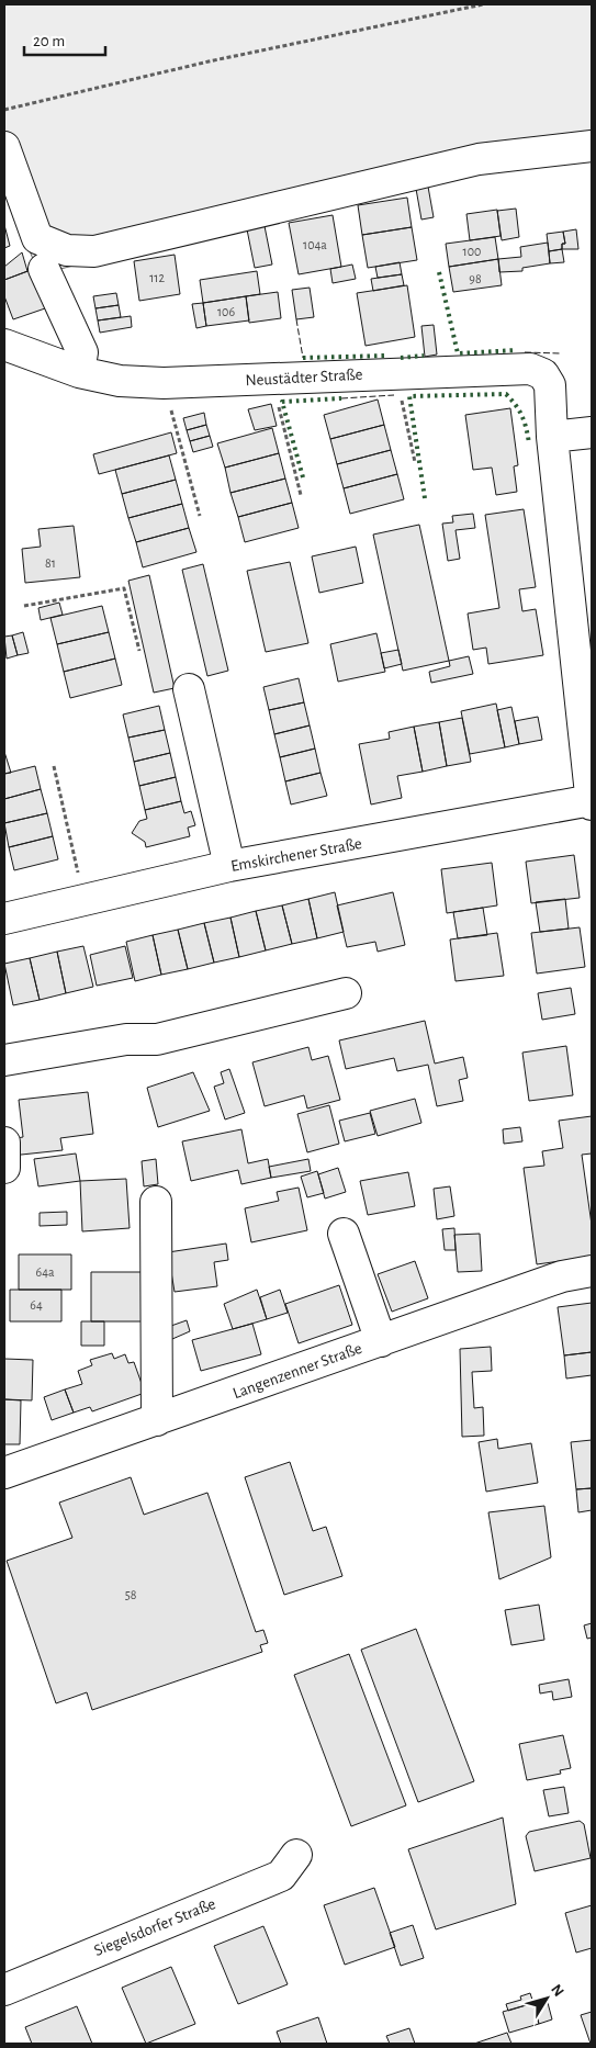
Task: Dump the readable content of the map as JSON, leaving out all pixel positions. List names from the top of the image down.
{
  "streets": {
    "street": [
      "Neustädter Straße",
      "Emskirchener Straße",
      "Langenzenner Straße",
      "Siegelsdorfer Straße"
    ]
  },
  "crossings": [
    ["Neustädter Straße", "Emskirchener Straße"]
  ],
  "house_numbers": [
    "104a",
    "100",
    "112",
    "98",
    "106",
    "81",
    "64a",
    "64",
    "58"
  ],
  "scale_bar": "20 m",
  "north": "top right"
}
